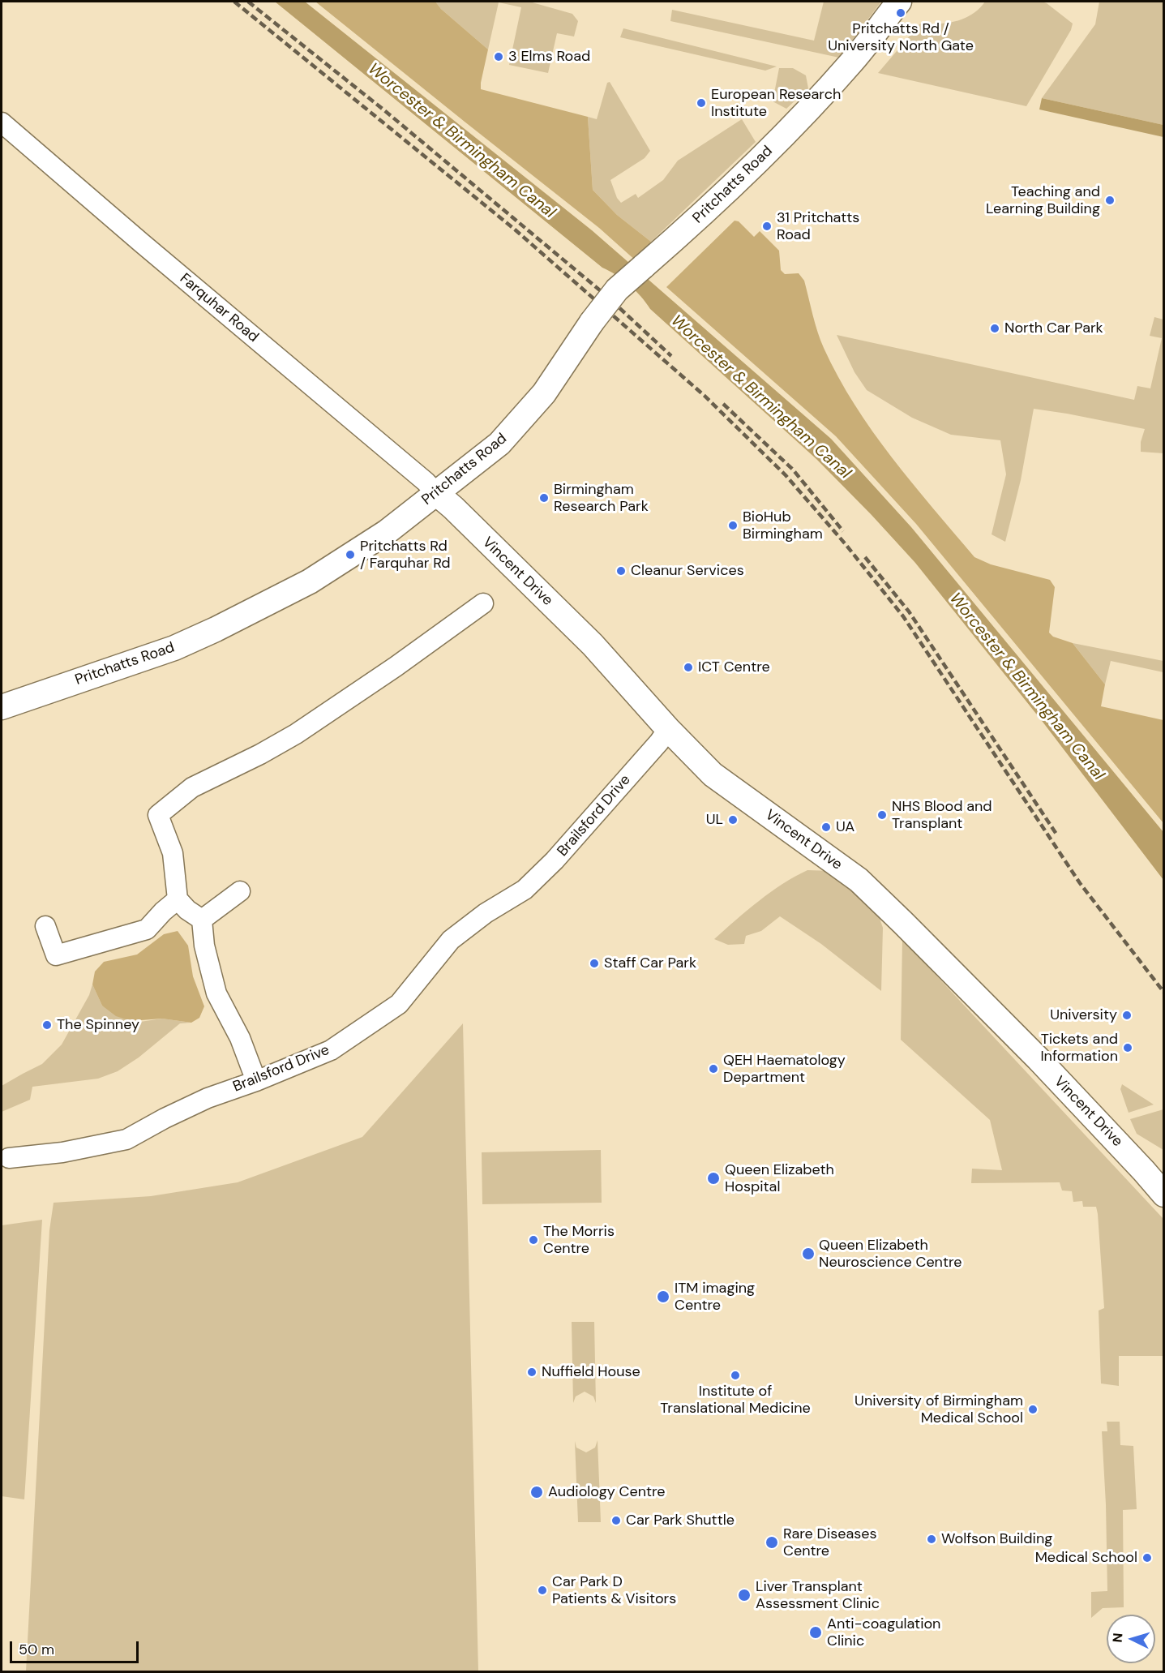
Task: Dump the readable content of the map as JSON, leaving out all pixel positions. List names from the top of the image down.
{
  "streets": {
    "street": [
      "Pritchatts Road",
      "Farquhar Road",
      "Vincent Drive",
      "Brailsford Drive"
    ]
  },
  "crossings": [
    ["Pritchatts Road", "Farquhar Road"],
    ["Pritchatts Road", "Vincent Drive"],
    ["Farquhar Road", "Vincent Drive"],
    ["Vincent Drive", "Brailsford Drive"]
  ],
  "water": ["Worcester & Birmingham Canal"],
  "places": [
    "Pritchatts Rd / University North Gate",
    "3 Elms Road",
    "European Research Institute",
    "Teaching and Learning Building",
    "31 Pritchatts Road",
    "North Car Park",
    "Birmingham Research Park",
    "BioHub Birmingham",
    "Pritchatts Rd / Farquhar Rd",
    "Cleanur Services",
    "ICT Centre",
    "NHS Blood and Transplant",
    "UL",
    "UA",
    "Staff Car Park",
    "University",
    "The Spinney",
    "Tickets and Information",
    "QEH Haematology Department",
    "Queen Elizabeth Hospital",
    "The Morris Centre",
    "Queen Elizabeth Neuroscience Centre",
    "ITM imaging Centre",
    "Nuffield House",
    "Institute of Translational Medicine",
    "University of Birmingham Medical School",
    "Audiology Centre",
    "Car Park Shuttle",
    "Wolfson Building",
    "Rare Diseases Centre",
    "Medical School",
    "Car Park D Patients & Visitors",
    "Liver Transplant Assessment Clinic",
    "Anti-coagulation Clinic"
  ],
  "scale_bar": "50 m",
  "north": "left"
}
